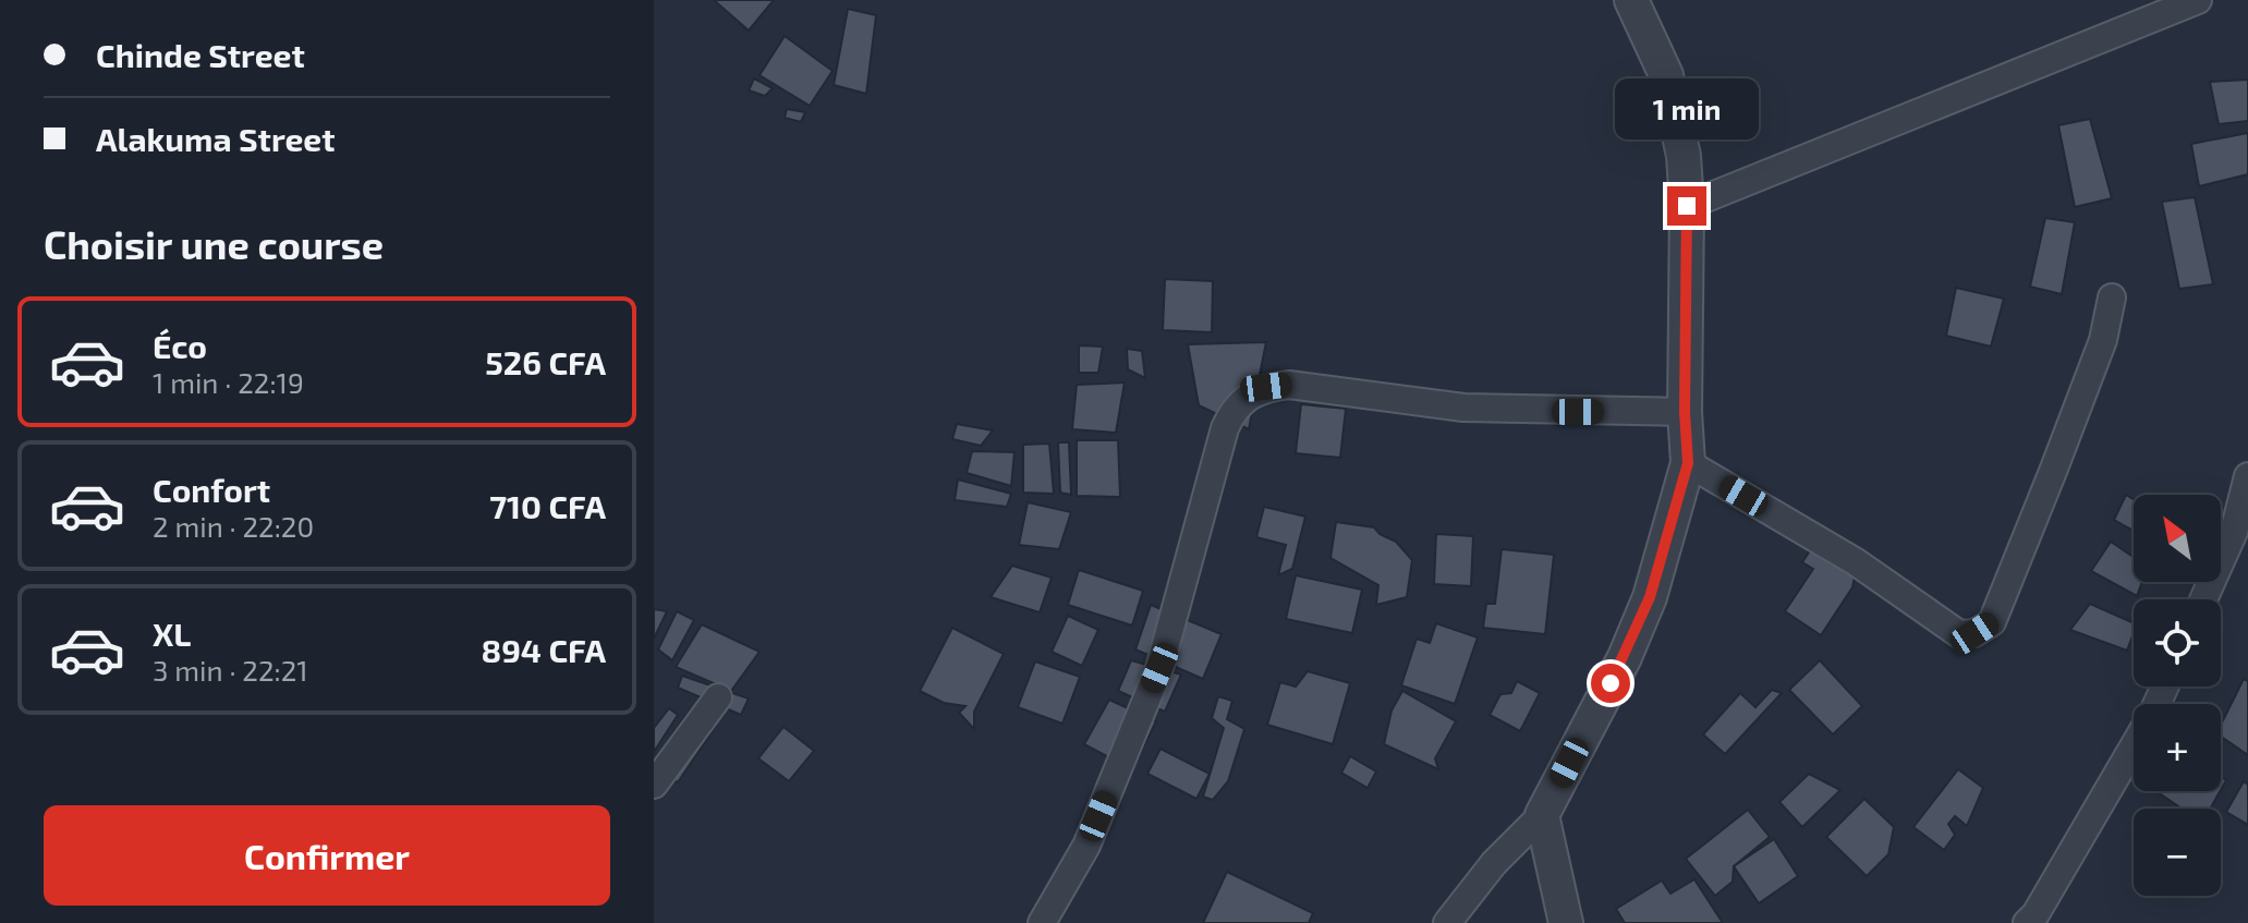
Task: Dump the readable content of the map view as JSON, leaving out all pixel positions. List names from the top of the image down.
{
  "north": "top left",
  "page": {
    "banner": ["Chinde Street", "Alakuma Street"],
    "bubble": "1 min",
    "heading": "Choisir une course",
    "list": [
      {
        "name": "Éco",
        "note": "1 min · 22:19",
        "value": "526 CFA"
      },
      {
        "name": "Confort",
        "note": "2 min · 22:20",
        "value": "710 CFA"
      },
      {
        "name": "XL",
        "note": "3 min · 22:21",
        "value": "894 CFA"
      }
    ],
    "map_buttons": ["+", "−"],
    "buttons": "Confirmer"
  }
}
